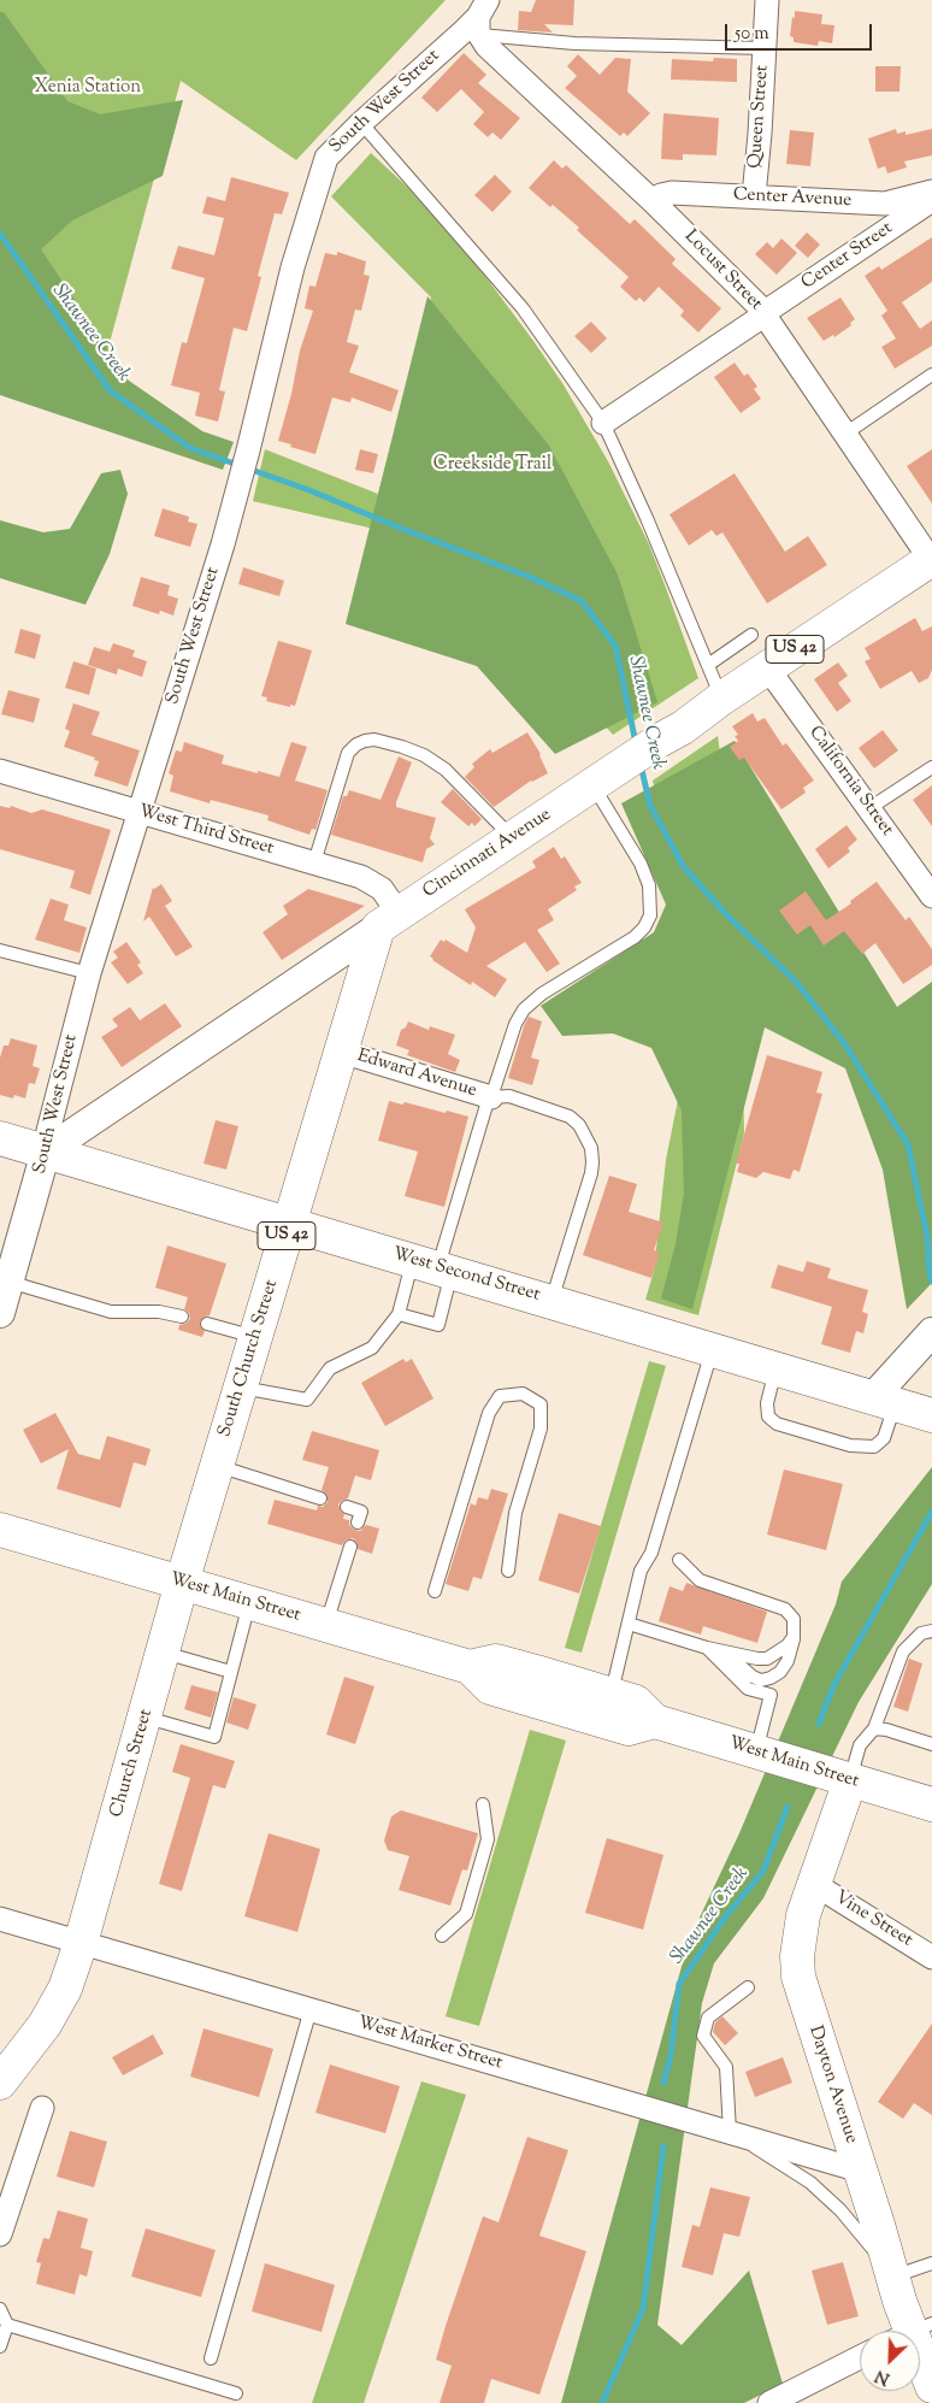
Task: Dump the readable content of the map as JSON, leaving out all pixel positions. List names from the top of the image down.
{
  "streets": {
    "main road": [
      "US 42",
      "Cincinnati Avenue",
      "West Second Street",
      "South Church Street",
      "West Main Street",
      "Church Street",
      "Dayton Avenue"
    ],
    "street": [
      "South West Street",
      "Queen Street",
      "Center Avenue",
      "Center Street",
      "Locust Street",
      "California Street",
      "West Third Street",
      "Edward Avenue",
      "Vine Street",
      "West Market Street"
    ]
  },
  "crossings": [
    ["South West Street", "Locust Street"],
    ["South West Street", "West Third Street"],
    ["South West Street", "Cincinnati Avenue"],
    ["South West Street", "West Second Street"],
    ["Queen Street", "Center Avenue"],
    ["Center Avenue", "Locust Street"],
    ["Center Street", "Locust Street"],
    ["Locust Street", "Cincinnati Avenue"],
    ["California Street", "Cincinnati Avenue"],
    ["West Third Street", "Cincinnati Avenue"],
    ["West Third Street", "South Church Street"],
    ["Cincinnati Avenue", "West Second Street"],
    ["Cincinnati Avenue", "South Church Street"],
    ["Edward Avenue", "South Church Street"],
    ["West Second Street", "South Church Street"],
    ["South Church Street", "West Main Street"],
    ["South Church Street", "Church Street"],
    ["West Main Street", "Church Street"],
    ["West Main Street", "Dayton Avenue"],
    ["Church Street", "West Market Street"],
    ["Vine Street", "Dayton Avenue"],
    ["West Market Street", "Dayton Avenue"]
  ],
  "water": ["Shawnee Creek"],
  "parks": ["Xenia Station", "Creekside Trail"],
  "scale_bar": "50 m",
  "north": "bottom left"
}
